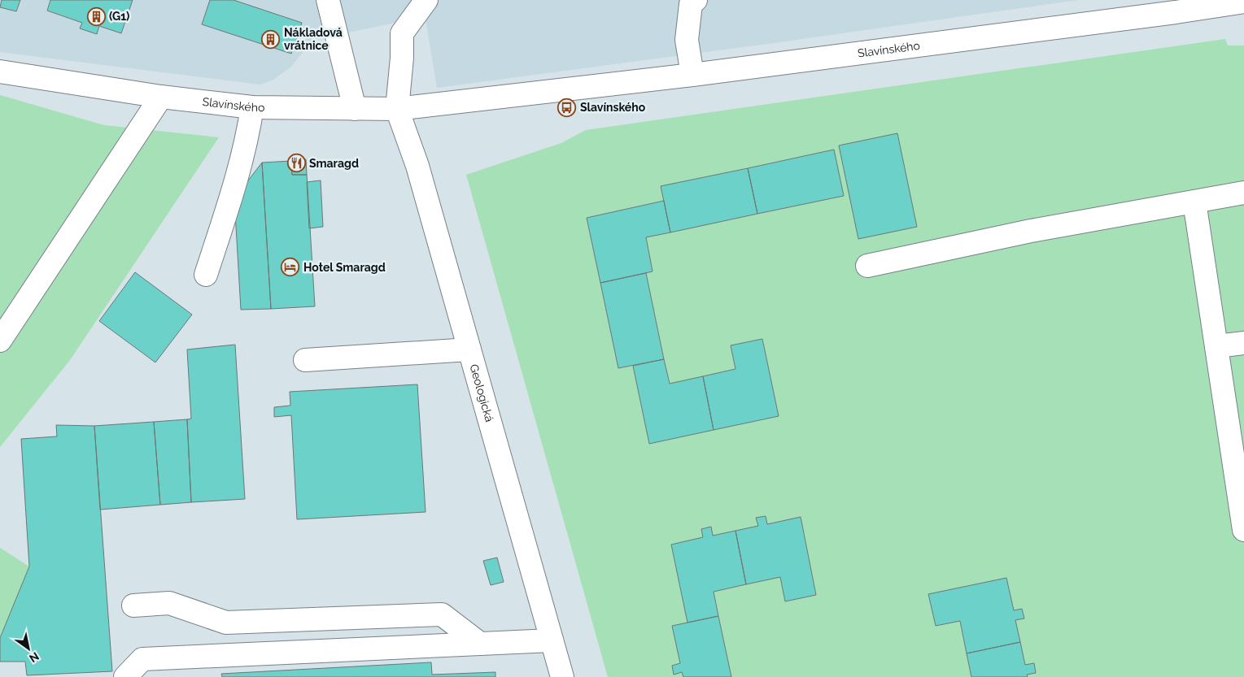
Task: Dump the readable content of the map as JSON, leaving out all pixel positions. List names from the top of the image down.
{
  "streets": {
    "street": ["Slavínského", "Geologická"]
  },
  "crossings": [
    ["Slavínského", "Geologická"]
  ],
  "places": {
    "building": ["(G1)", "Nákladová vrátnice"],
    "bus stop": ["Slavínského"],
    "restaurant": ["Smaragd"],
    "hotel": ["Hotel Smaragd"]
  },
  "north": "bottom right"
}
